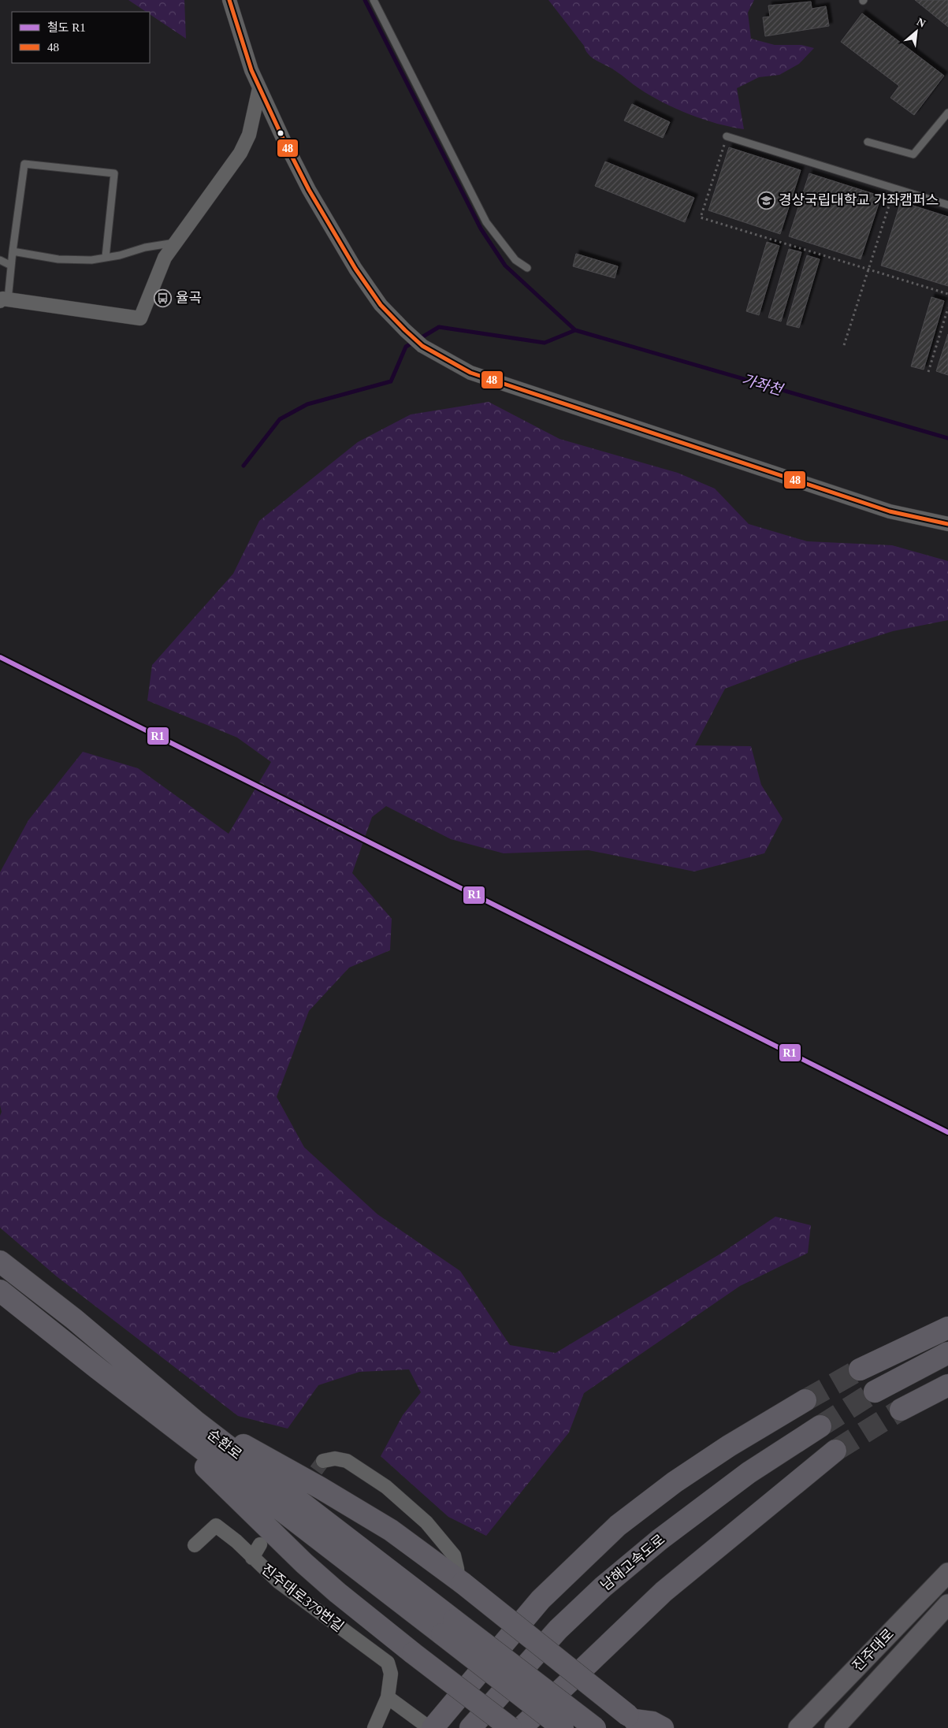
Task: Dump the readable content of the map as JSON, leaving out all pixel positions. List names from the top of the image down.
{
  "streets": {
    "highway": ["순환로", "남해고속도로"],
    "street": ["진주대로379번길", "진주대로"]
  },
  "water": ["가좌천"],
  "places": {
    "school or university": ["경상국립대학교 가좌캠퍼스"],
    "bus stop": ["율곡"]
  },
  "lines": ["transit line 48", "rail line R1"],
  "legend": ["철도 R1", "48"],
  "north": "top right"
}
